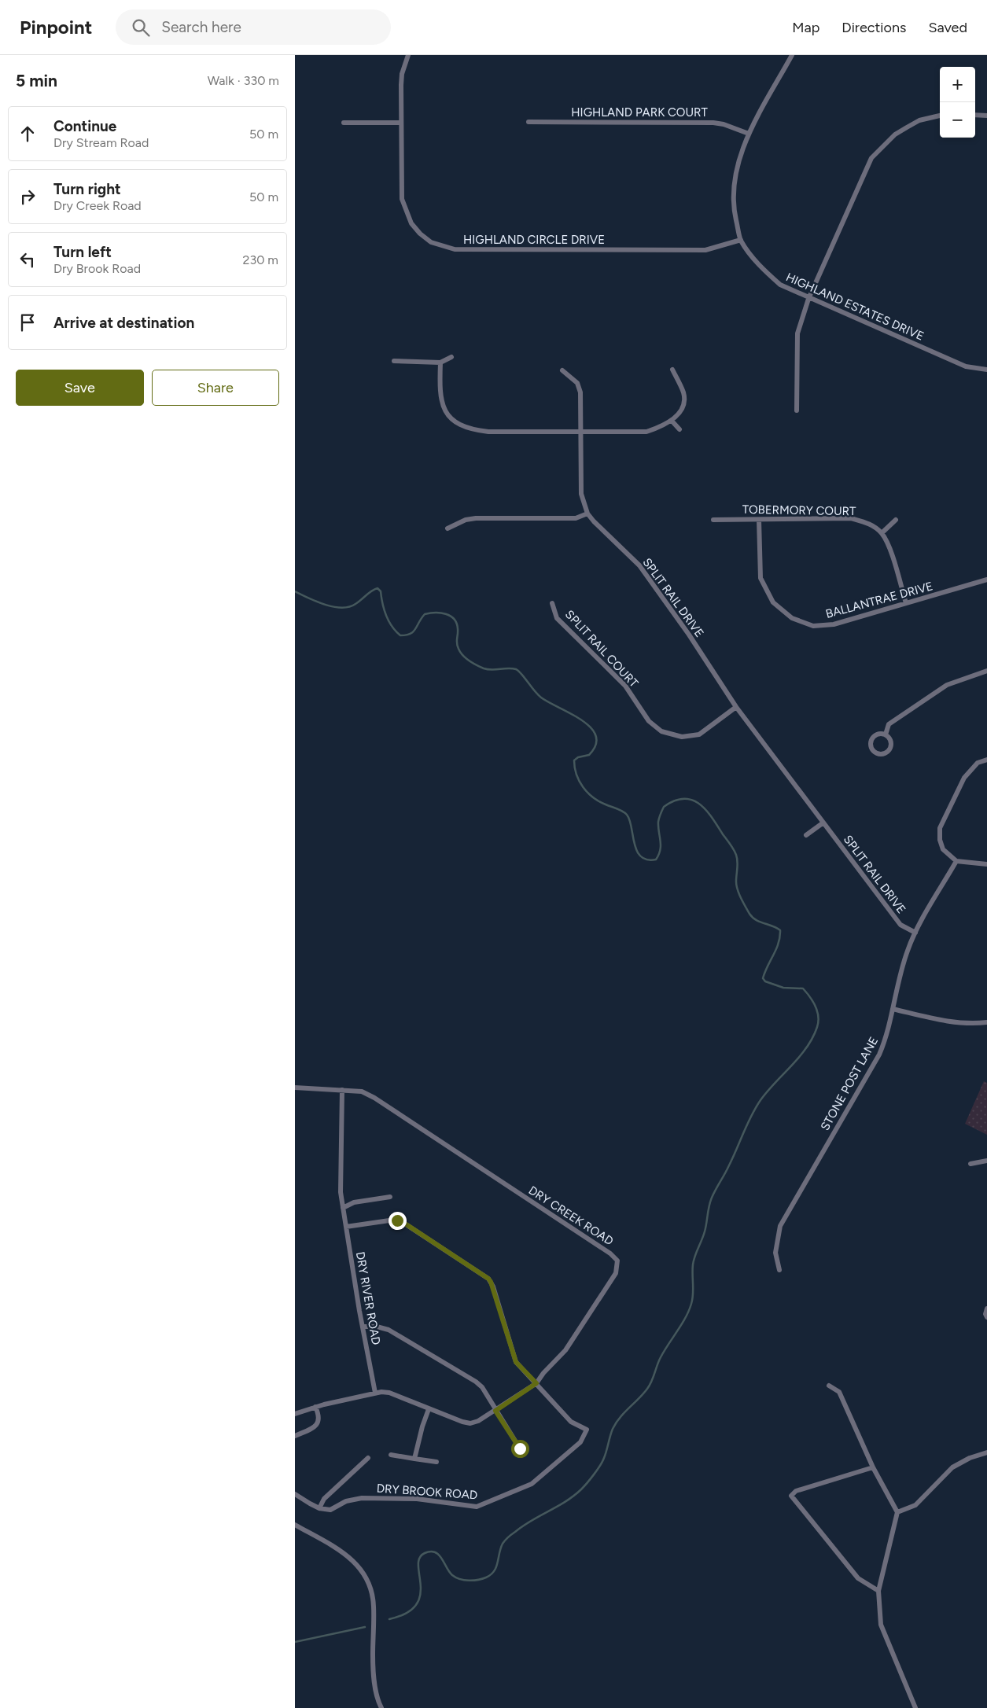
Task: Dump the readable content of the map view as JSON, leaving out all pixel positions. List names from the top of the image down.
{
  "streets": {
    "street": [
      "HIGHLAND PARK COURT",
      "HIGHLAND CIRCLE DRIVE",
      "HIGHLAND ESTATES DRIVE",
      "TOBERMORY COURT",
      "SPLIT RAIL DRIVE",
      "BALLANTRAE DRIVE",
      "SPLIT RAIL COURT",
      "STONE POST LANE",
      "DRY CREEK ROAD",
      "DRY RIVER ROAD",
      "DRY BROOK ROAD"
    ]
  },
  "crossings": [
    ["HIGHLAND PARK COURT", "HIGHLAND ESTATES DRIVE"],
    ["HIGHLAND CIRCLE DRIVE", "HIGHLAND ESTATES DRIVE"],
    ["TOBERMORY COURT", "BALLANTRAE DRIVE"],
    ["SPLIT RAIL DRIVE", "SPLIT RAIL COURT"],
    ["SPLIT RAIL DRIVE", "STONE POST LANE"],
    ["DRY CREEK ROAD", "DRY RIVER ROAD"],
    ["DRY CREEK ROAD", "DRY BROOK ROAD"],
    ["DRY RIVER ROAD", "DRY BROOK ROAD"]
  ],
  "page": {
    "header": "Pinpoint",
    "search": "Search here",
    "nav": ["Map", "Directions", "Saved"],
    "heading": ["5 min", "Walk · 330 m"],
    "map_buttons": ["+", "−"],
    "list": [
      ["Continue", "Dry Stream Road", "50 m"],
      ["Turn right", "Dry Creek Road", "50 m"],
      ["Turn left", "Dry Brook Road", "230 m"],
      "Arrive at destination"
    ],
    "buttons": ["Save", "Share"]
  }
}
